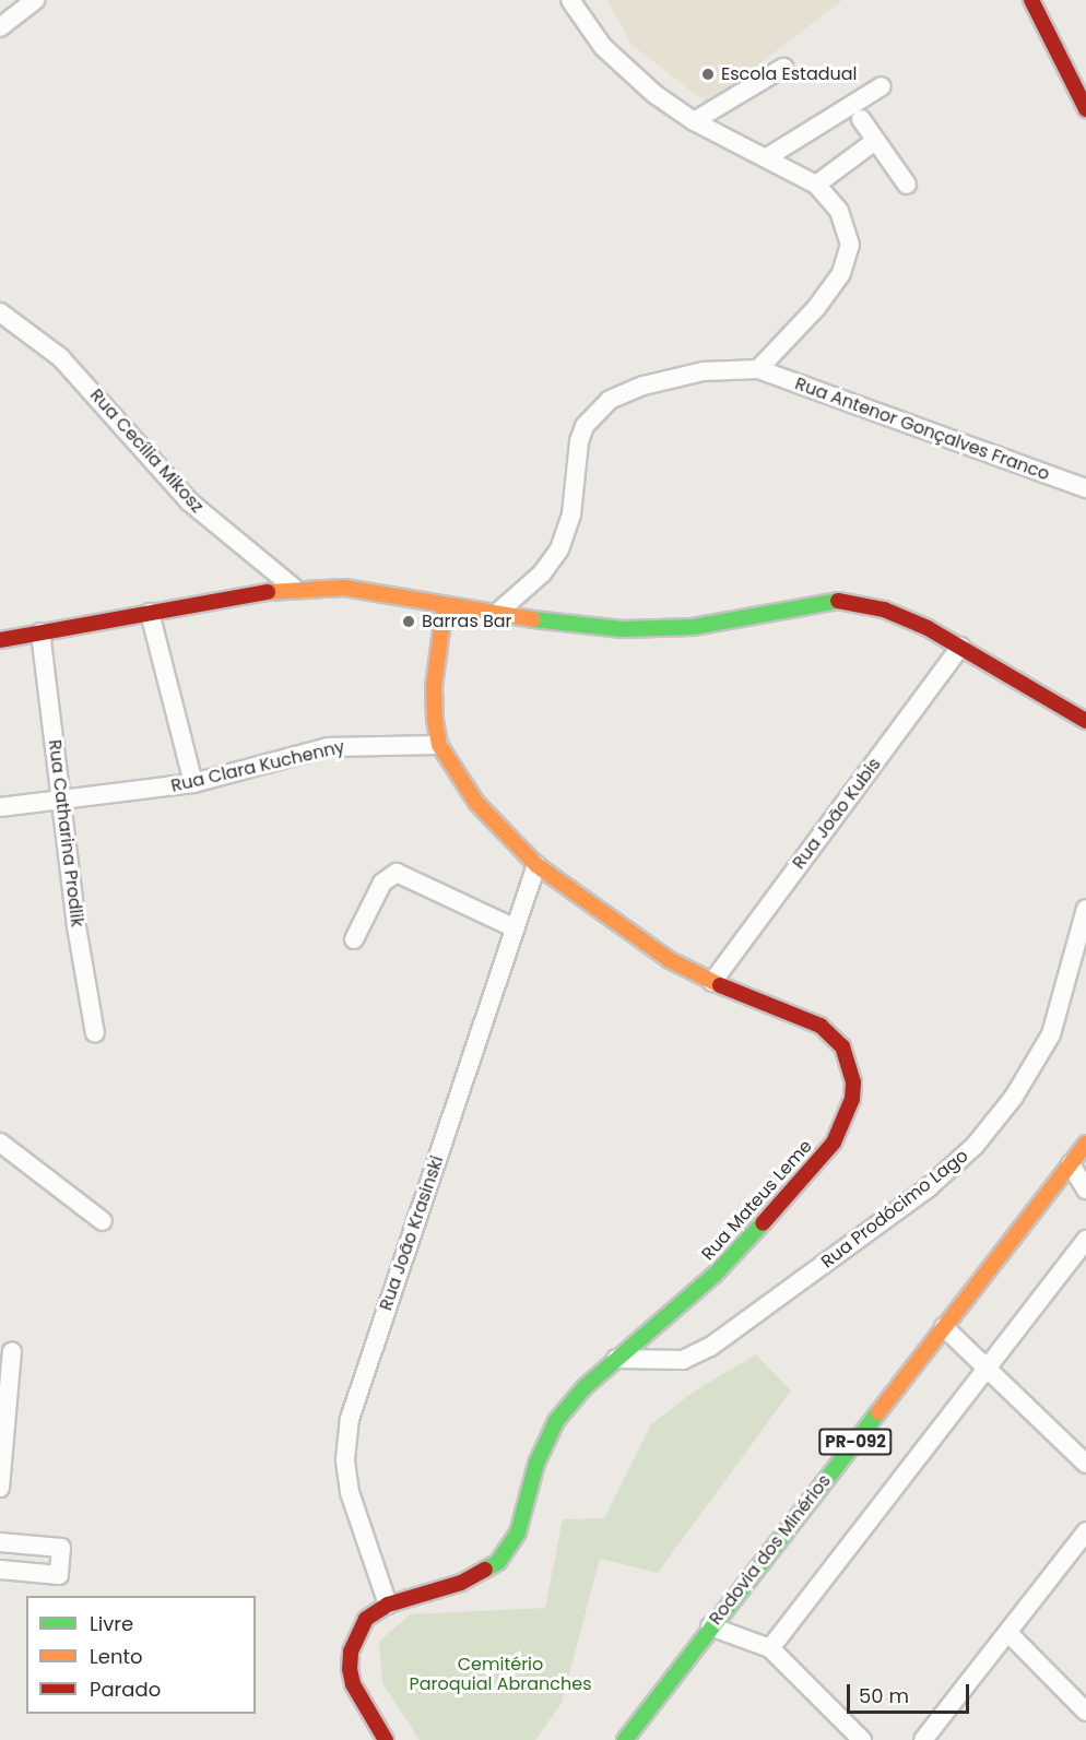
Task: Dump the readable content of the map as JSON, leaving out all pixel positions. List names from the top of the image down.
{
  "streets": {
    "main road": ["Rua Mateus Leme", "PR-092", "Rodovia dos Minérios"],
    "street": [
      "Rua Antenor Gonçalves Franco",
      "Rua Cecília Mikosz",
      "Rua Clara Kuchenny",
      "Rua João Kubis",
      "Rua Catharina Prodlik",
      "Rua Prodócimo Lago",
      "Rua João Krasinski"
    ]
  },
  "crossings": [
    ["Rua Clara Kuchenny", "Rua Catharina Prodlik"],
    ["Rua Clara Kuchenny", "Rua Mateus Leme"],
    ["Rua João Kubis", "Rua Mateus Leme"],
    ["Rua Mateus Leme", "Rua Prodócimo Lago"],
    ["Rua Mateus Leme", "Rua João Krasinski"]
  ],
  "parks": ["Cemitério Paroquial Abranches"],
  "places": ["Escola Estadual", "Barras Bar"],
  "legend": ["Livre", "Lento", "Parado"],
  "scale_bar": "50 m"
}
